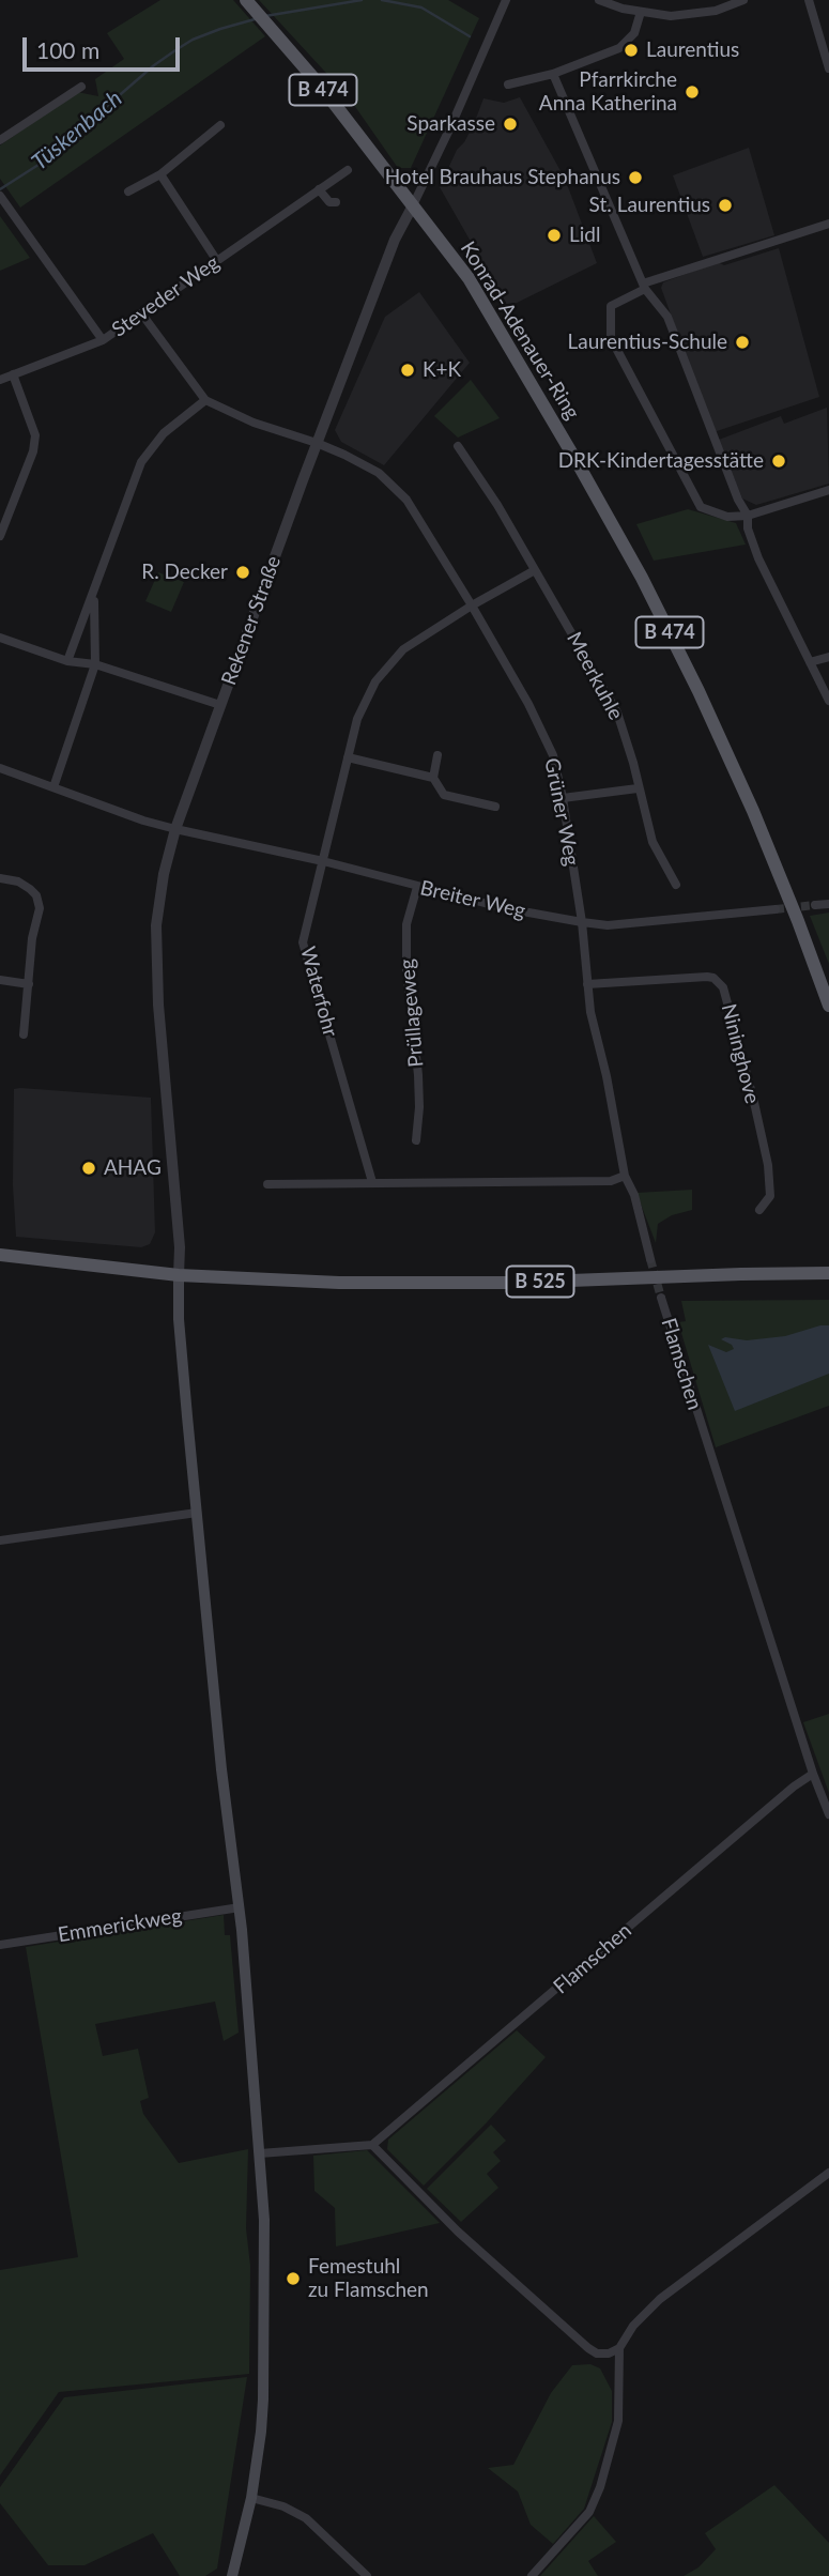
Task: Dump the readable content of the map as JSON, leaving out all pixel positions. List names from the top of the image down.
{
  "streets": {
    "main road": ["B 474", "Konrad-Adenauer-Ring", "B 525"],
    "street": [
      "Steveder Weg",
      "Rekener Straße",
      "Meerkuhle",
      "Grüner Weg",
      "Breiter Weg",
      "Waterfohr",
      "Prüllageweg",
      "Nininghove",
      "Flamschen",
      "Emmerickweg"
    ]
  },
  "crossings": [
    ["Konrad-Adenauer-Ring", "Rekener Straße"],
    ["Rekener Straße", "Grüner Weg"],
    ["Rekener Straße", "Breiter Weg"],
    ["Rekener Straße", "B 525"],
    ["Grüner Weg", "Breiter Weg"],
    ["Grüner Weg", "Waterfohr"],
    ["Grüner Weg", "Nininghove"],
    ["Breiter Weg", "Waterfohr"],
    ["Breiter Weg", "Prüllageweg"]
  ],
  "water": ["Tüskenbach"],
  "places": [
    "Laurentius",
    "Pfarrkirche Anna Katherina",
    "Sparkasse",
    "Hotel Brauhaus Stephanus",
    "St. Laurentius",
    "Lidl",
    "Laurentius-Schule",
    "K+K",
    "DRK-Kindertagesstätte",
    "R. Decker",
    "AHAG",
    "Femestuhl zu Flamschen"
  ],
  "scale_bar": "100 m"
}
